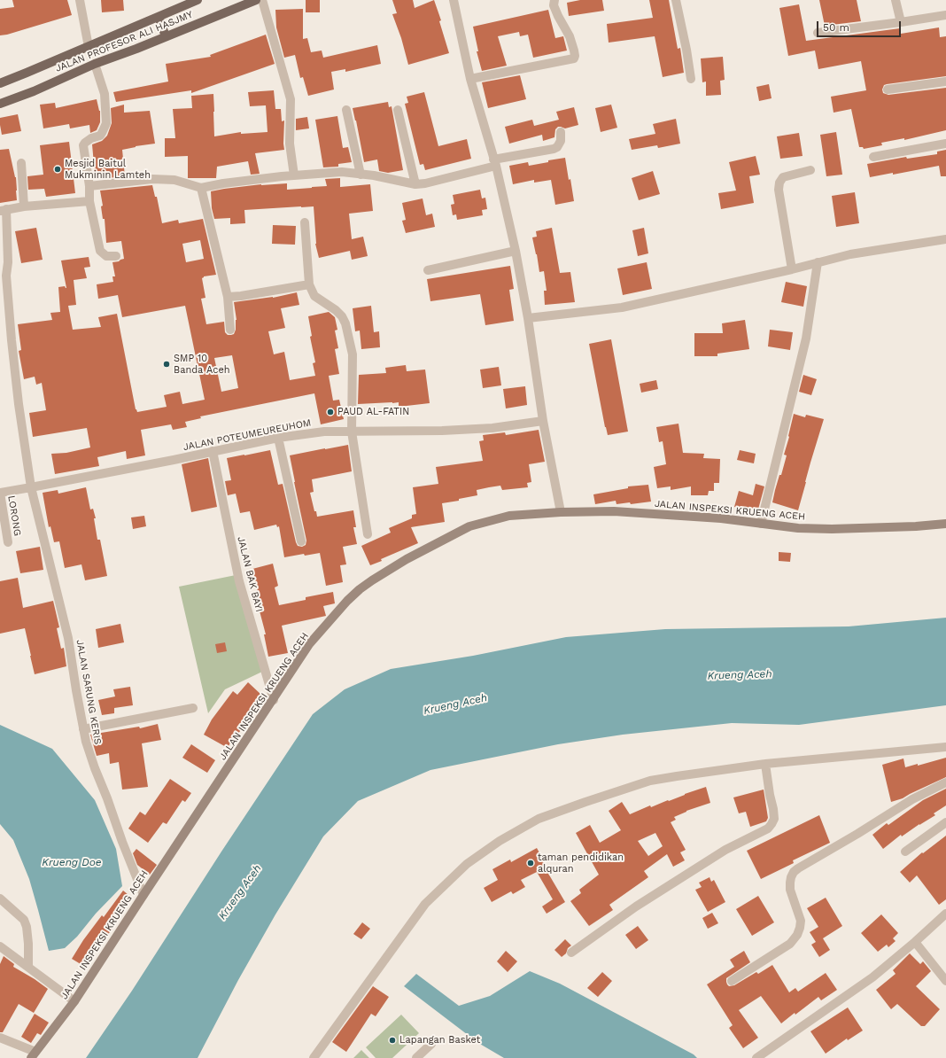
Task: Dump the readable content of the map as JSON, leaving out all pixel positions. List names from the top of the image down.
{
  "streets": {
    "main road": ["JALAN PROFESOR ALI HASJMY"],
    "street": [
      "JALAN POTEUMEUREUHOM",
      "JALAN INSPEKSI KRUENG ACEH",
      "LORONG",
      "JALAN BAK BAYI",
      "JALAN SARUNG KERIS"
    ]
  },
  "crossings": [
    ["JALAN POTEUMEUREUHOM", "LORONG"],
    ["JALAN POTEUMEUREUHOM", "JALAN BAK BAYI"],
    ["JALAN POTEUMEUREUHOM", "JALAN SARUNG KERIS"],
    ["JALAN INSPEKSI KRUENG ACEH", "JALAN BAK BAYI"],
    ["JALAN INSPEKSI KRUENG ACEH", "JALAN SARUNG KERIS"]
  ],
  "water": ["Krueng Aceh", "Krueng Doe"],
  "places": [
    "Mesjid Baitul Mukminin Lamteh",
    "SMP 10 Banda Aceh",
    "PAUD AL-FATIN",
    "taman pendidikan alquran",
    "Lapangan Basket"
  ],
  "scale_bar": "50 m"
}
